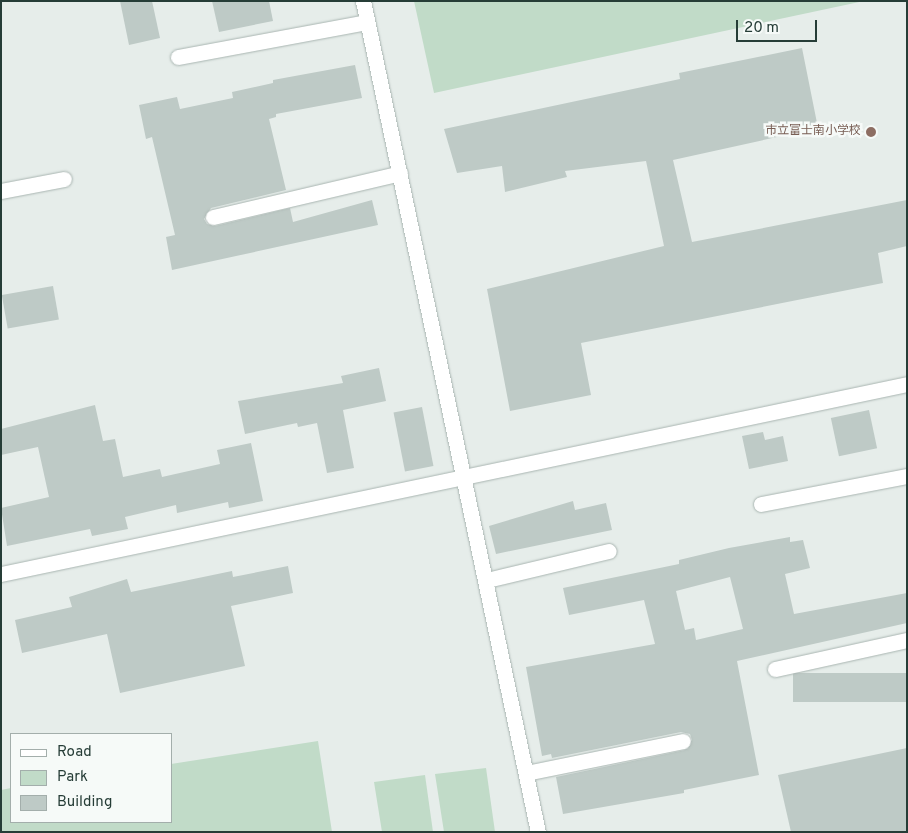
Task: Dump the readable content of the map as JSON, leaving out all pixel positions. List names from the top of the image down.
{
  "places": ["市立富士南小学校"],
  "legend": ["Road", "Park", "Building"],
  "scale_bar": "20 m"
}
